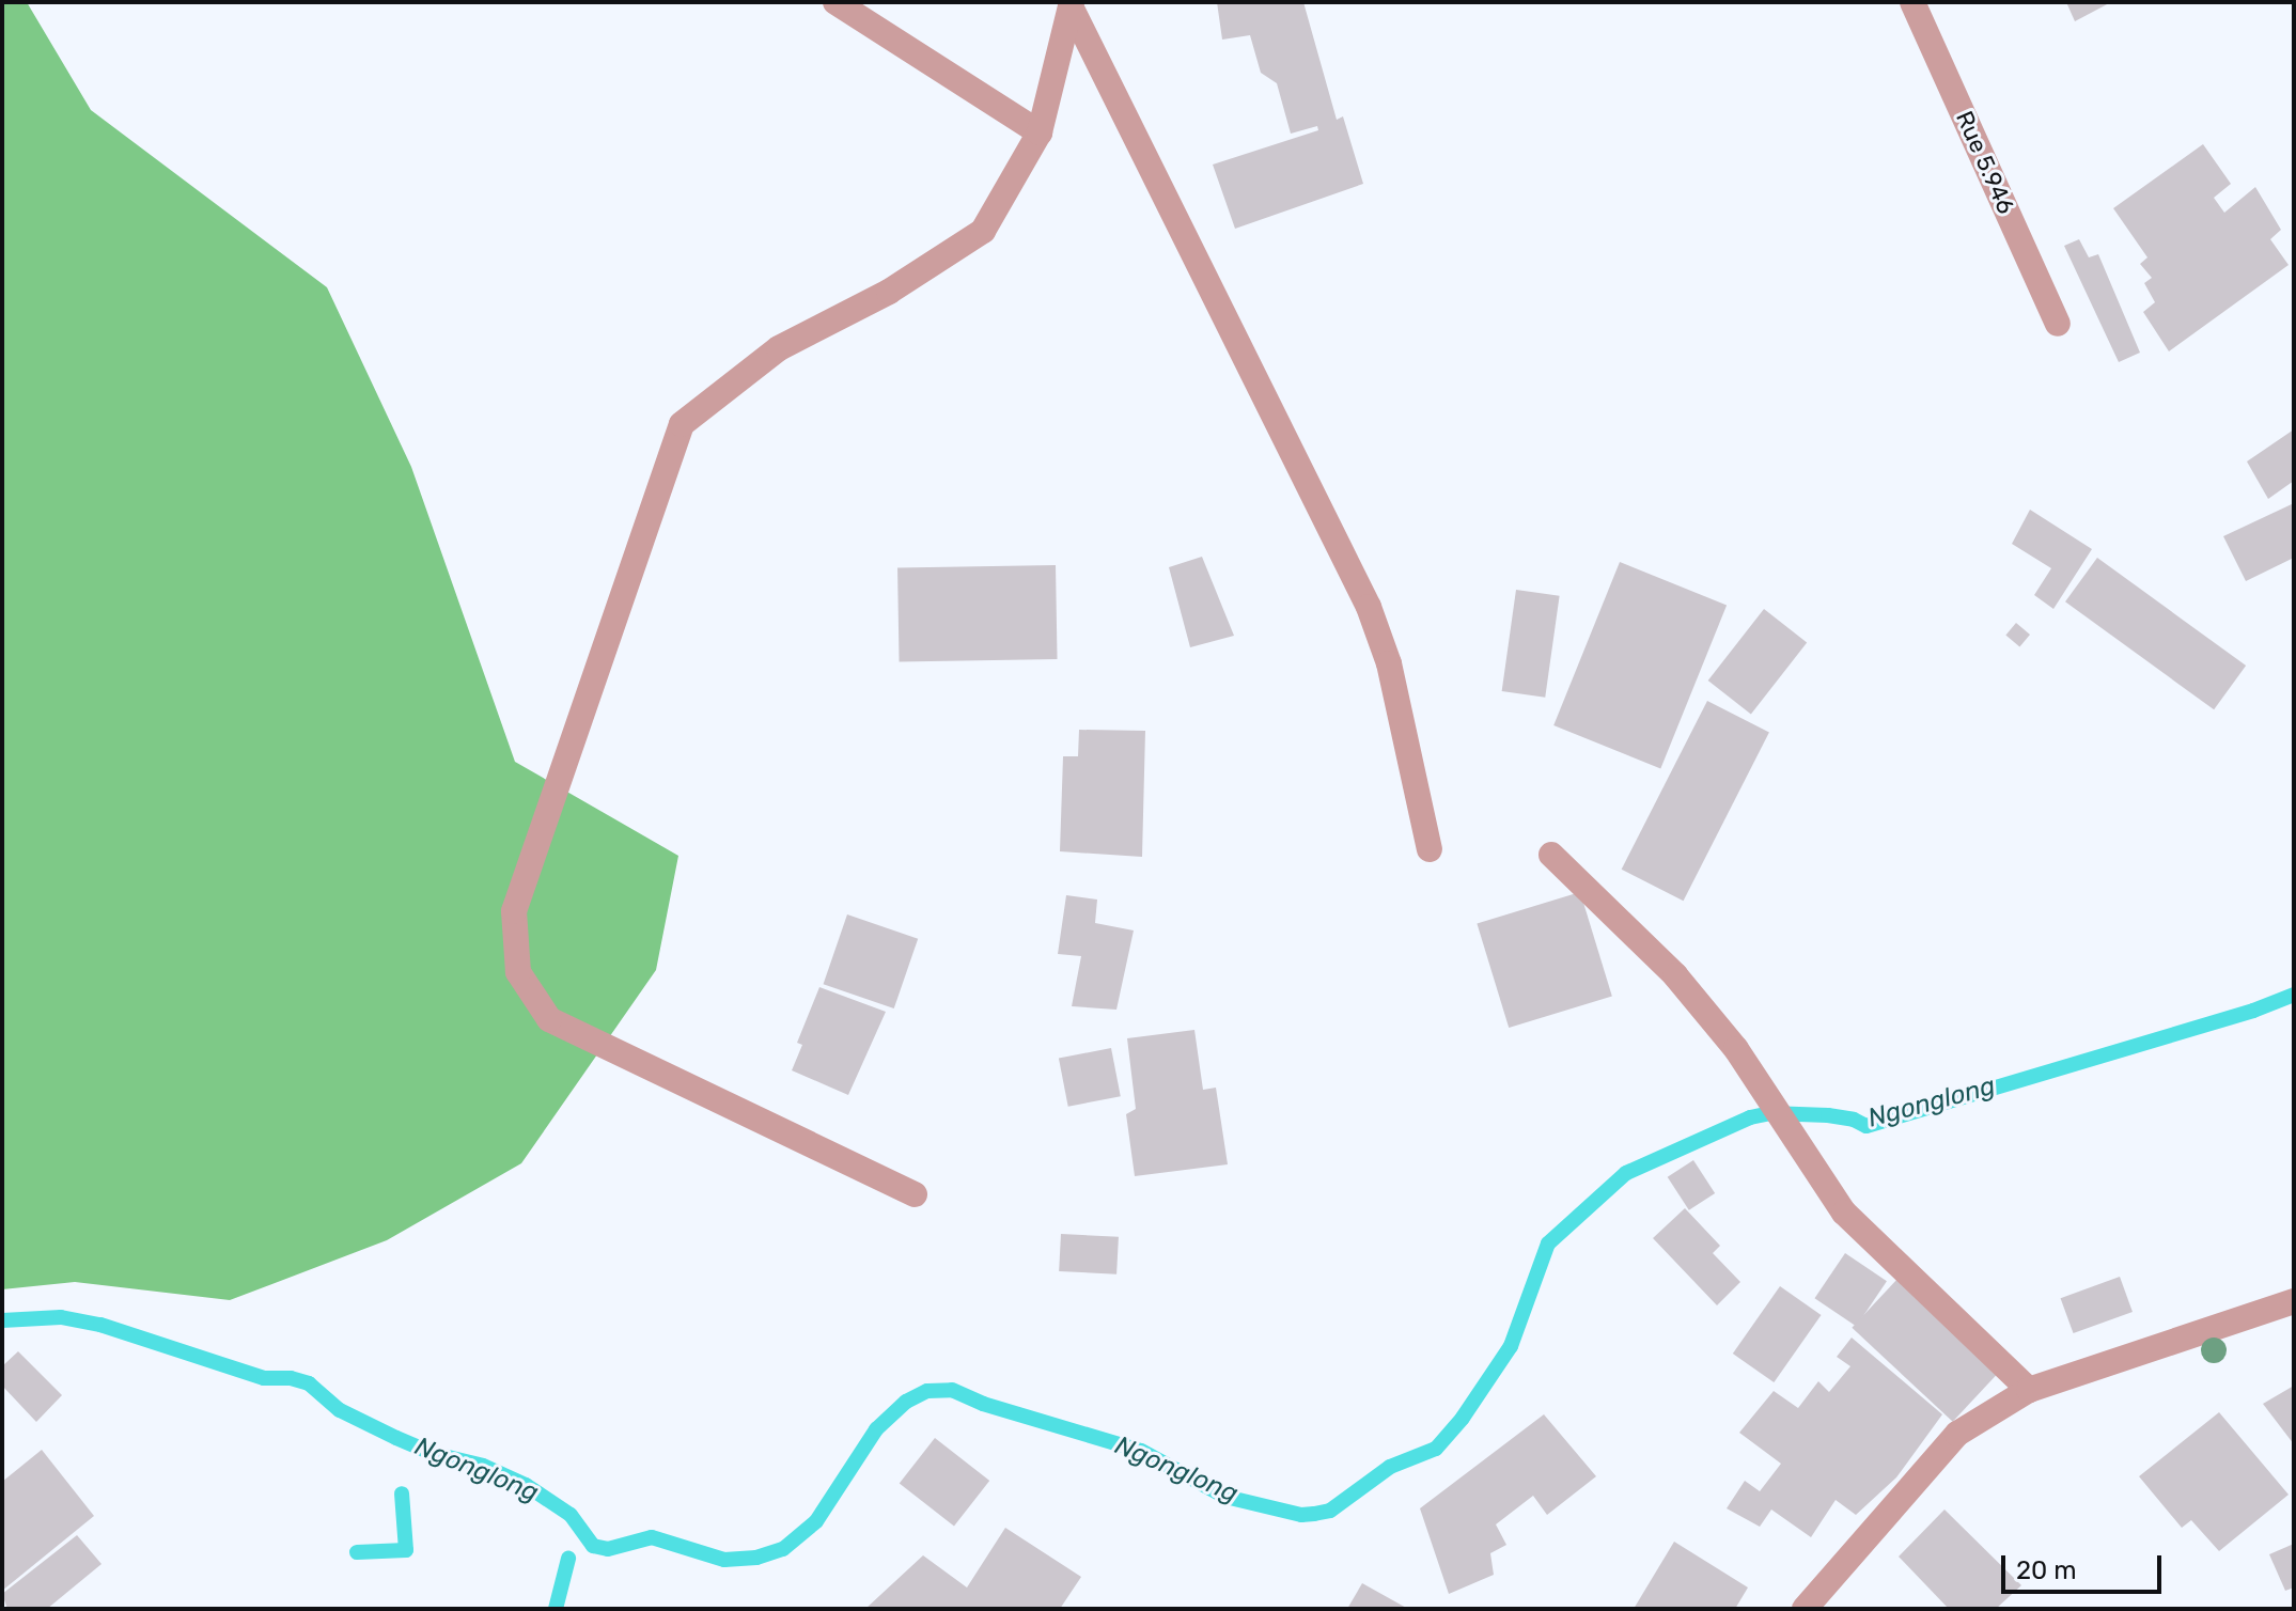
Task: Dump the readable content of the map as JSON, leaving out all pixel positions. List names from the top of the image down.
{
  "streets": {
    "street": ["Rue 5.946"]
  },
  "water": ["Ngonglong"],
  "scale_bar": "20 m"
}
